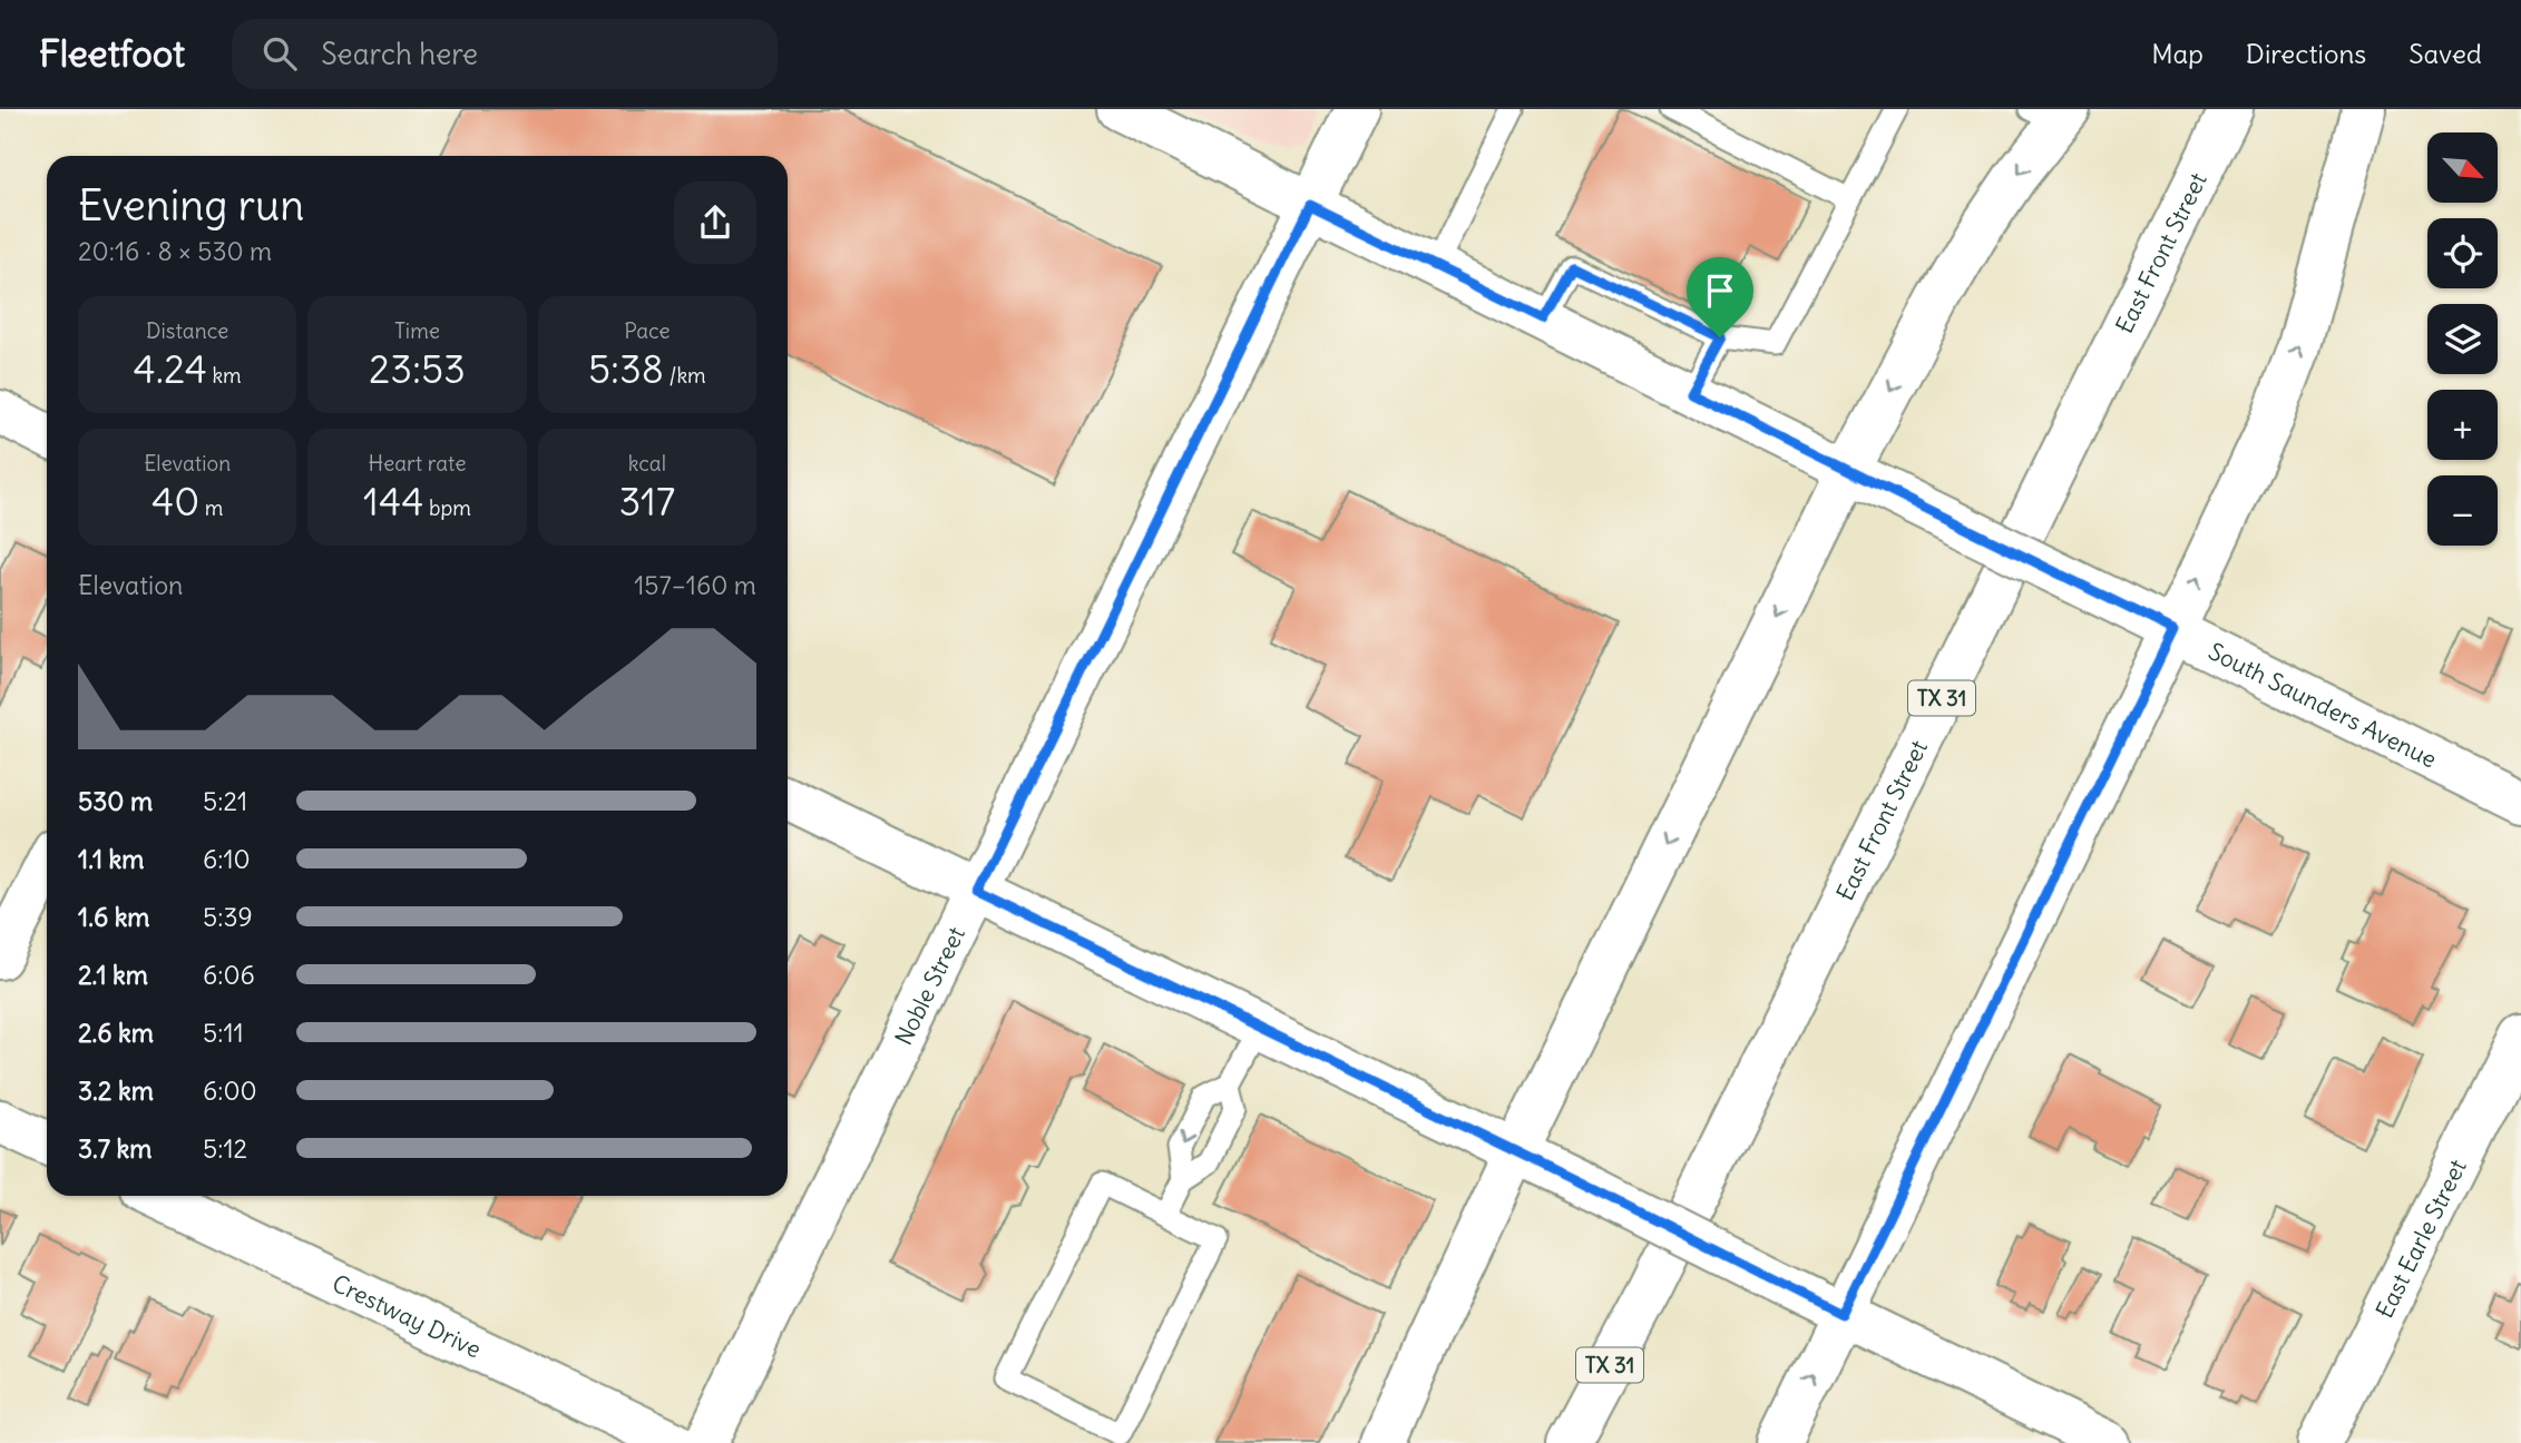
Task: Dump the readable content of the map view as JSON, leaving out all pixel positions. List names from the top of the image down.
{
  "streets": {
    "street": [
      "East Front Street",
      "TX 31",
      "South Saunders Avenue",
      "Noble Street",
      "East Earle Street",
      "Crestway Drive"
    ]
  },
  "crossings": [
    ["South Saunders Avenue", "Noble Street"]
  ],
  "north": "bottom right",
  "page": {
    "header": "Fleetfoot",
    "search": "Search here",
    "nav": ["Map", "Directions", "Saved"],
    "map_buttons": ["+", "−"],
    "heading": ["Evening run", "20:16 · 8 × 530 m"],
    "stats": [
      ["Distance", "4.24 km"],
      ["Time", "23:53"],
      ["Pace", "5:38 /km"],
      ["Elevation", "40 m"],
      ["Heart rate", "144 bpm"],
      ["kcal", "317"]
    ],
    "chart": ["Elevation", "157–160 m"],
    "list": [
      {
        "name": "530 m",
        "note": "5:21"
      },
      {
        "name": "1.1 km",
        "note": "6:10"
      },
      {
        "name": "1.6 km",
        "note": "5:39"
      },
      {
        "name": "2.1 km",
        "note": "6:06"
      },
      {
        "name": "2.6 km",
        "note": "5:11"
      },
      {
        "name": "3.2 km",
        "note": "6:00"
      },
      {
        "name": "3.7 km",
        "note": "5:12"
      }
    ]
  }
}
